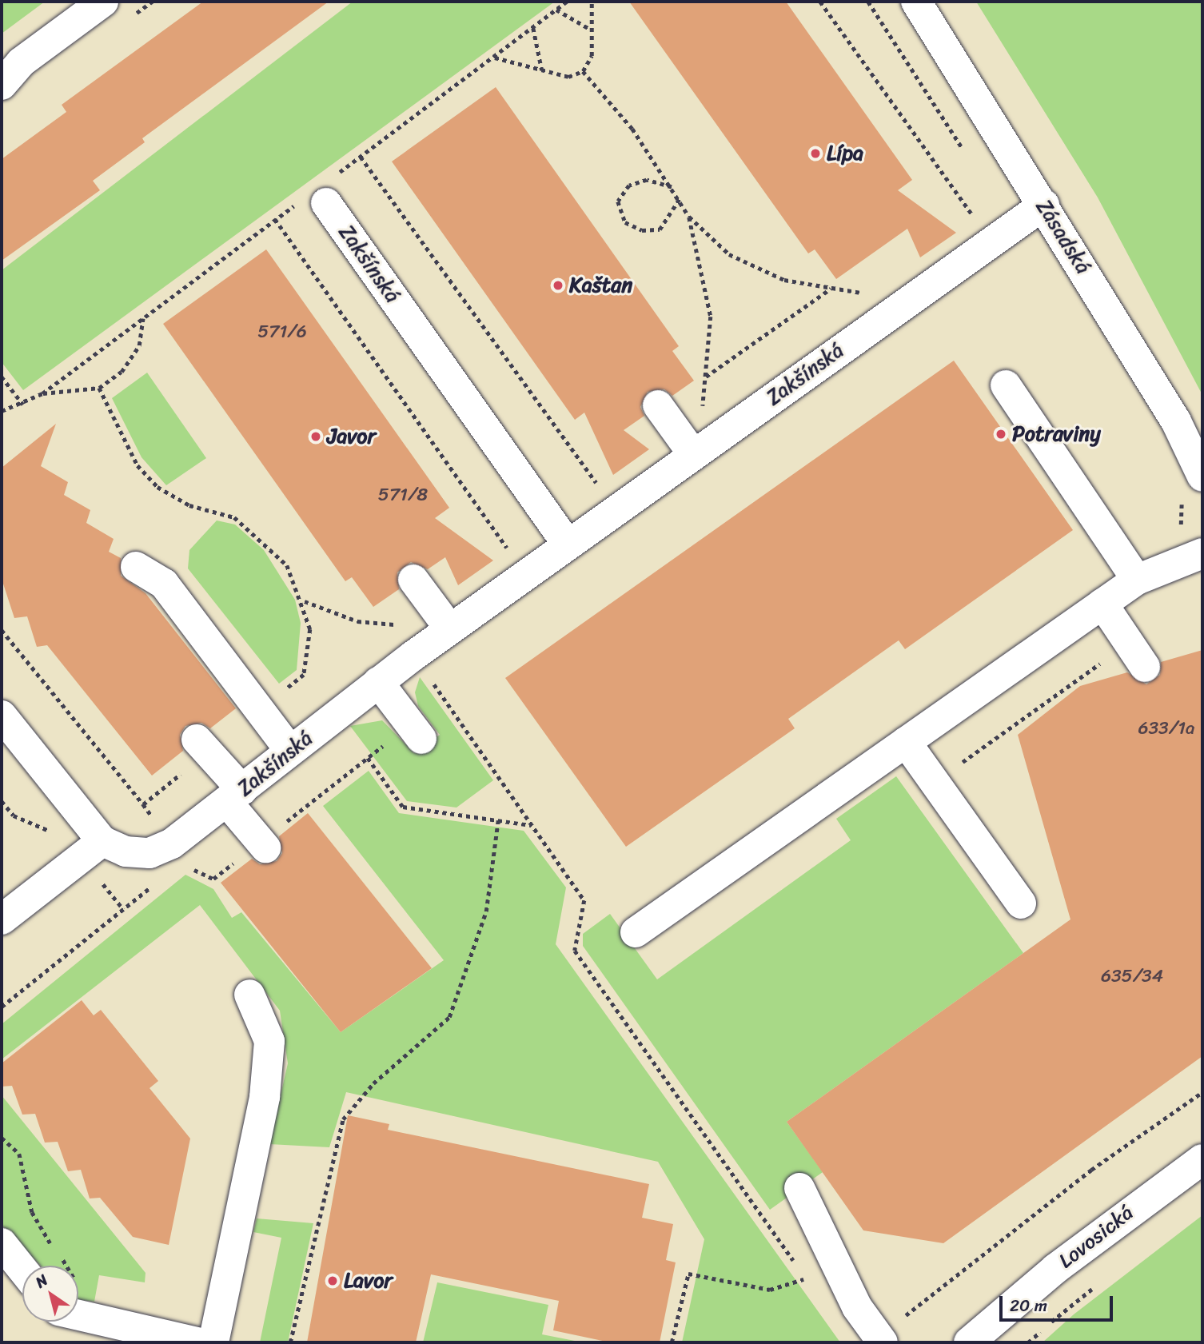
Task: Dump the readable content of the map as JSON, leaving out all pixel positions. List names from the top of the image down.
{
  "streets": {
    "street": ["Zásadská", "Zakšínská", "Lovosická"]
  },
  "crossings": [
    ["Zásadská", "Zakšínská"]
  ],
  "places": [
    "Lípa",
    "Kaštan",
    "Potraviny",
    "Javor",
    "Lavor"
  ],
  "house_numbers": [
    "571/6",
    "571/8",
    "633/1a",
    "635/34"
  ],
  "scale_bar": "20 m",
  "north": "top left"
}
